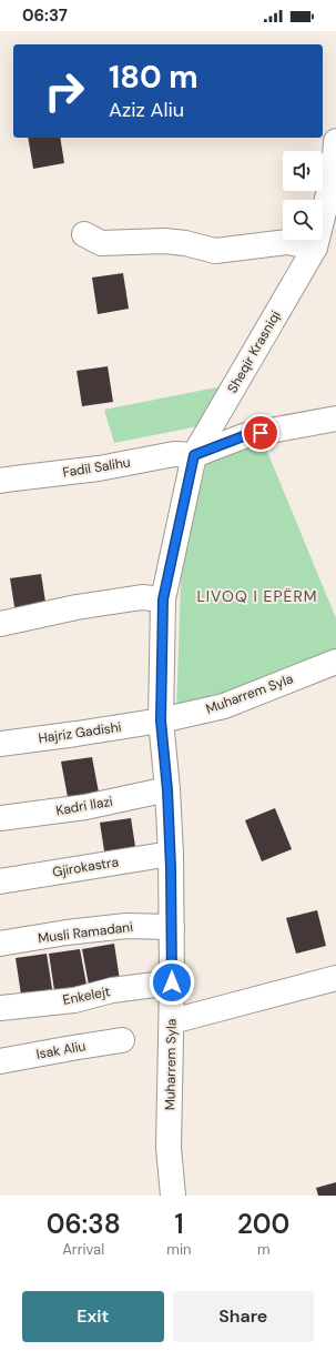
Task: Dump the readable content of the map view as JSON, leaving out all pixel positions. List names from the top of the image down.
{
  "streets": {
    "street": [
      "Sheqir Krasniqi",
      "Fadil Salihu",
      "Muharrem Syla",
      "Hajriz Gadishi",
      "Kadri Ilazi",
      "Gjirokastra",
      "Musli Ramadani",
      "Enkelejt",
      "Isak Aliu"
    ]
  },
  "crossings": [
    ["Sheqir Krasniqi", "Fadil Salihu"],
    ["Sheqir Krasniqi", "Muharrem Syla"],
    ["Fadil Salihu", "Muharrem Syla"],
    ["Muharrem Syla", "Hajriz Gadishi"],
    ["Muharrem Syla", "Kadri Ilazi"],
    ["Muharrem Syla", "Gjirokastra"],
    ["Muharrem Syla", "Musli Ramadani"],
    ["Muharrem Syla", "Enkelejt"]
  ],
  "districts": ["LIVOQ I EPËRM"],
  "page": {
    "status": "06:37",
    "turn": ["180 m", "Aziz Aliu"],
    "eta": [
      "06:38",
      "Arrival",
      "1",
      "min",
      "200",
      "m"
    ],
    "buttons": ["Exit", "Share"]
  }
}
